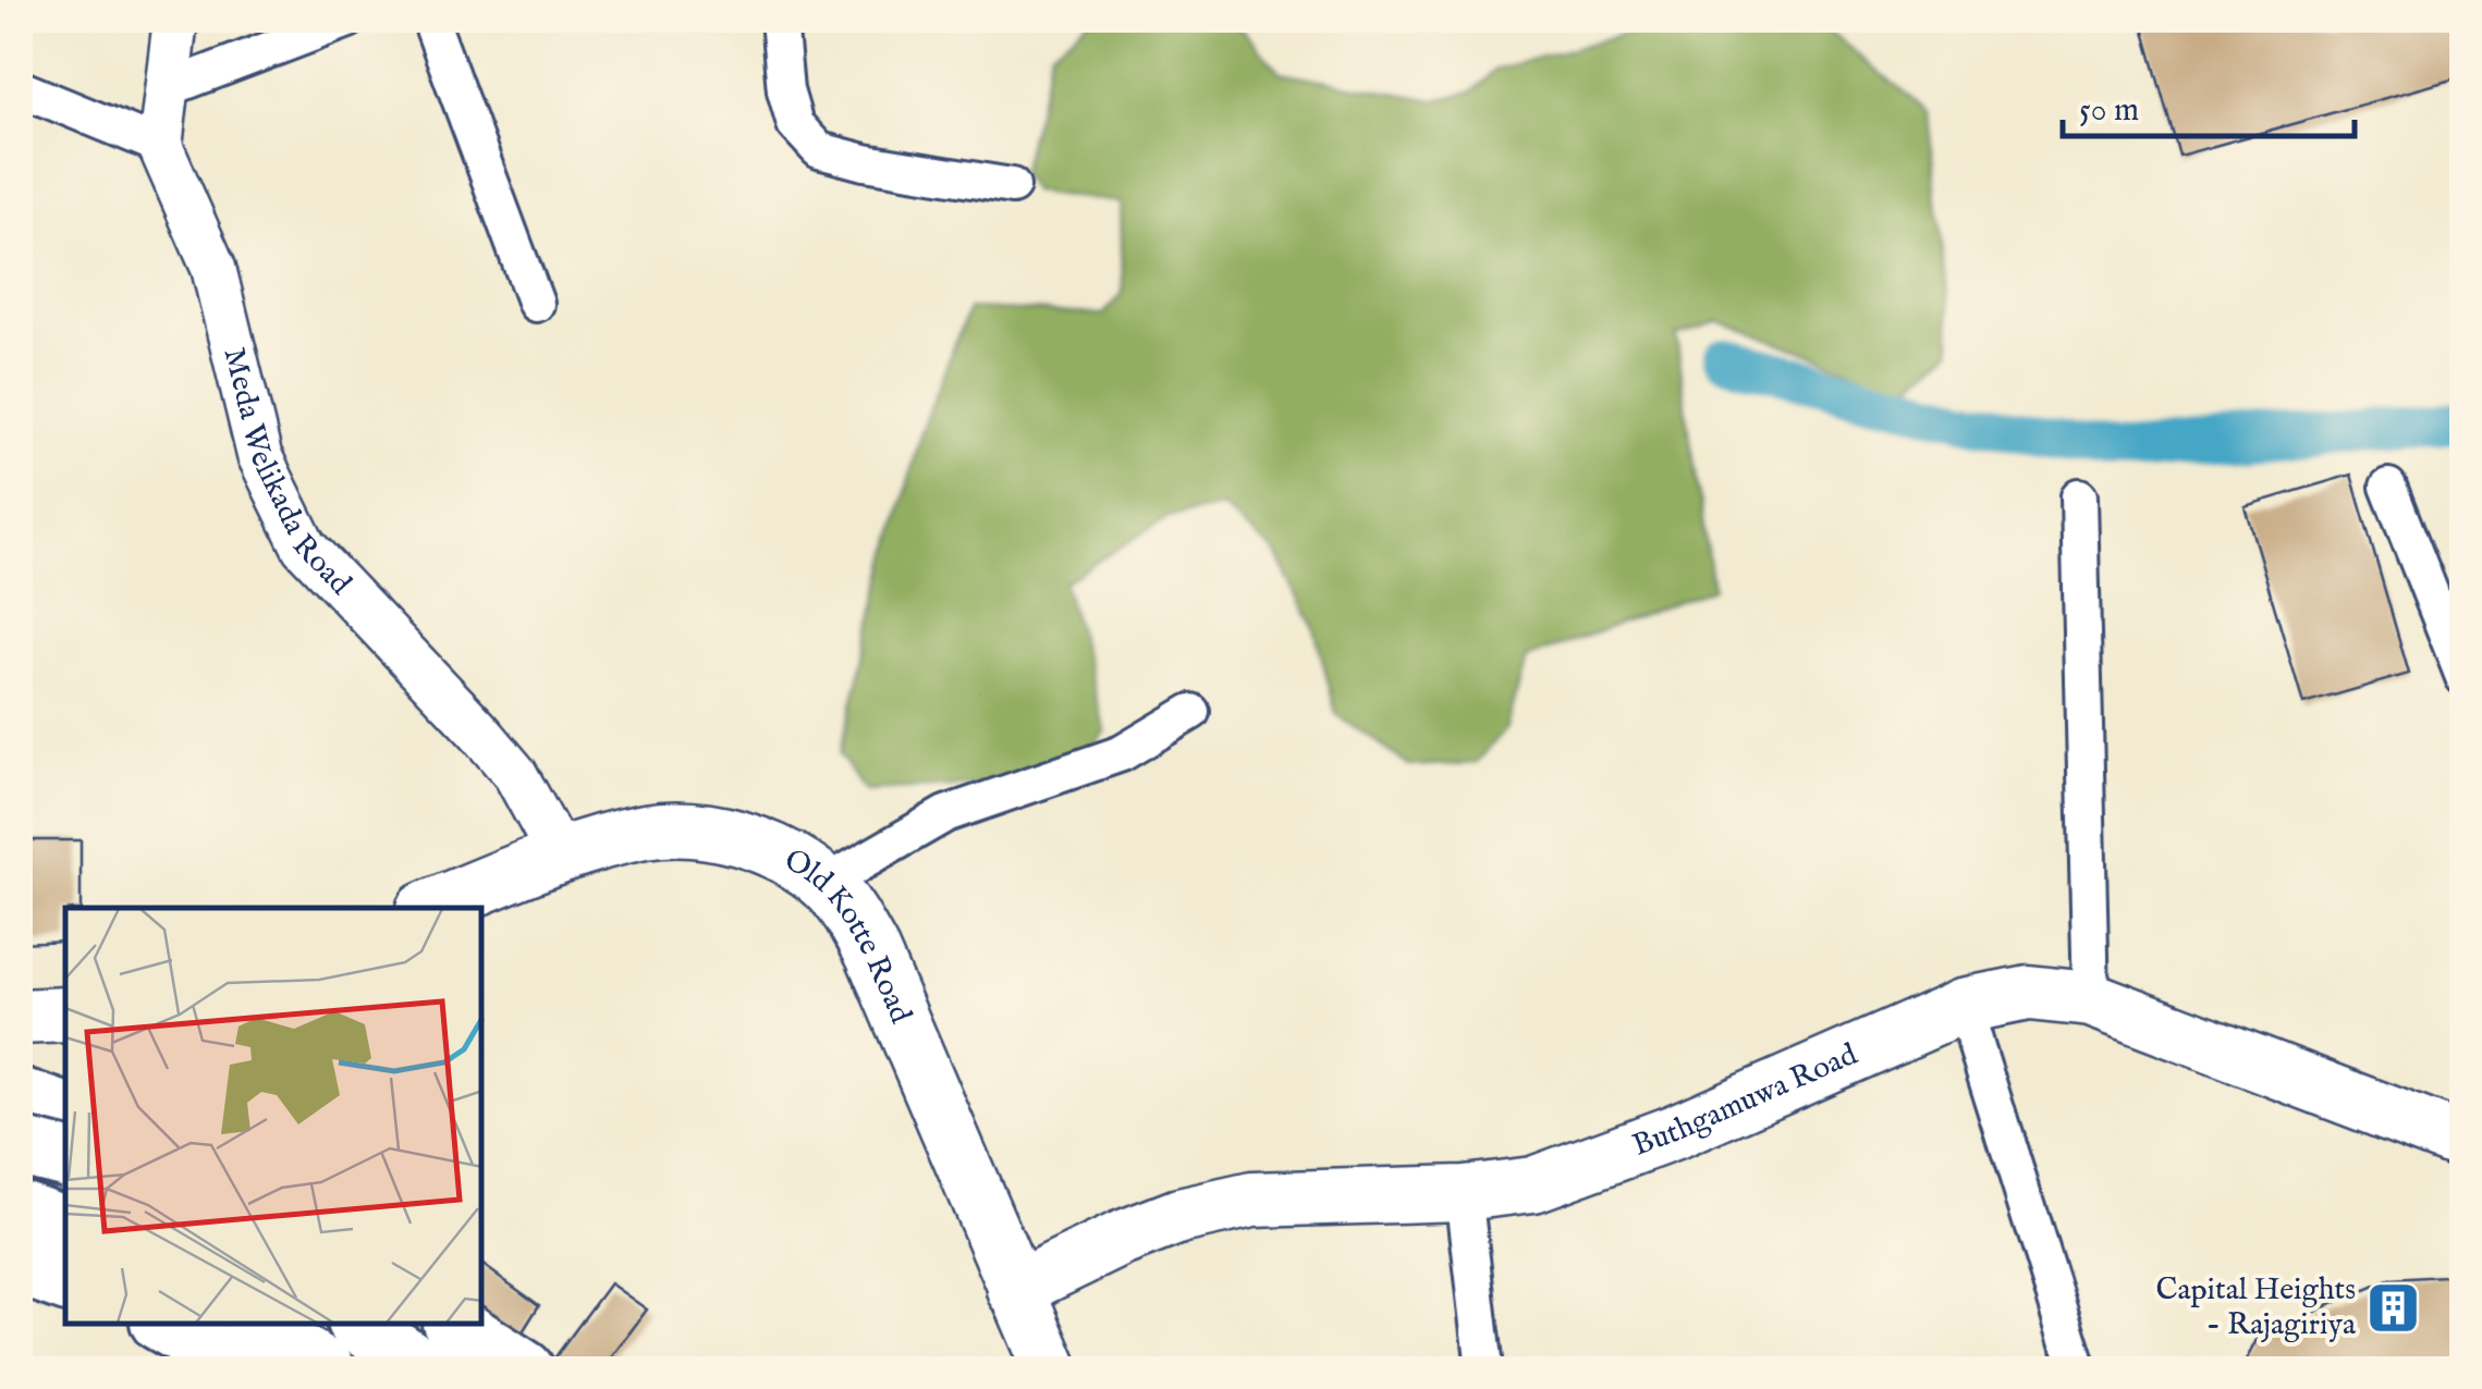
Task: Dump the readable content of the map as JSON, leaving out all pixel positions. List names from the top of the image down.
{
  "streets": {
    "main road": ["Old Kotte Road", "Buthgamuwa Road"],
    "street": ["Meda Welikada Road"]
  },
  "crossings": [
    ["Meda Welikada Road", "Old Kotte Road"],
    ["Old Kotte Road", "Buthgamuwa Road"]
  ],
  "places": {
    "building": ["Capital Heights - Rajagiriya"]
  },
  "scale_bar": "50 m"
}
